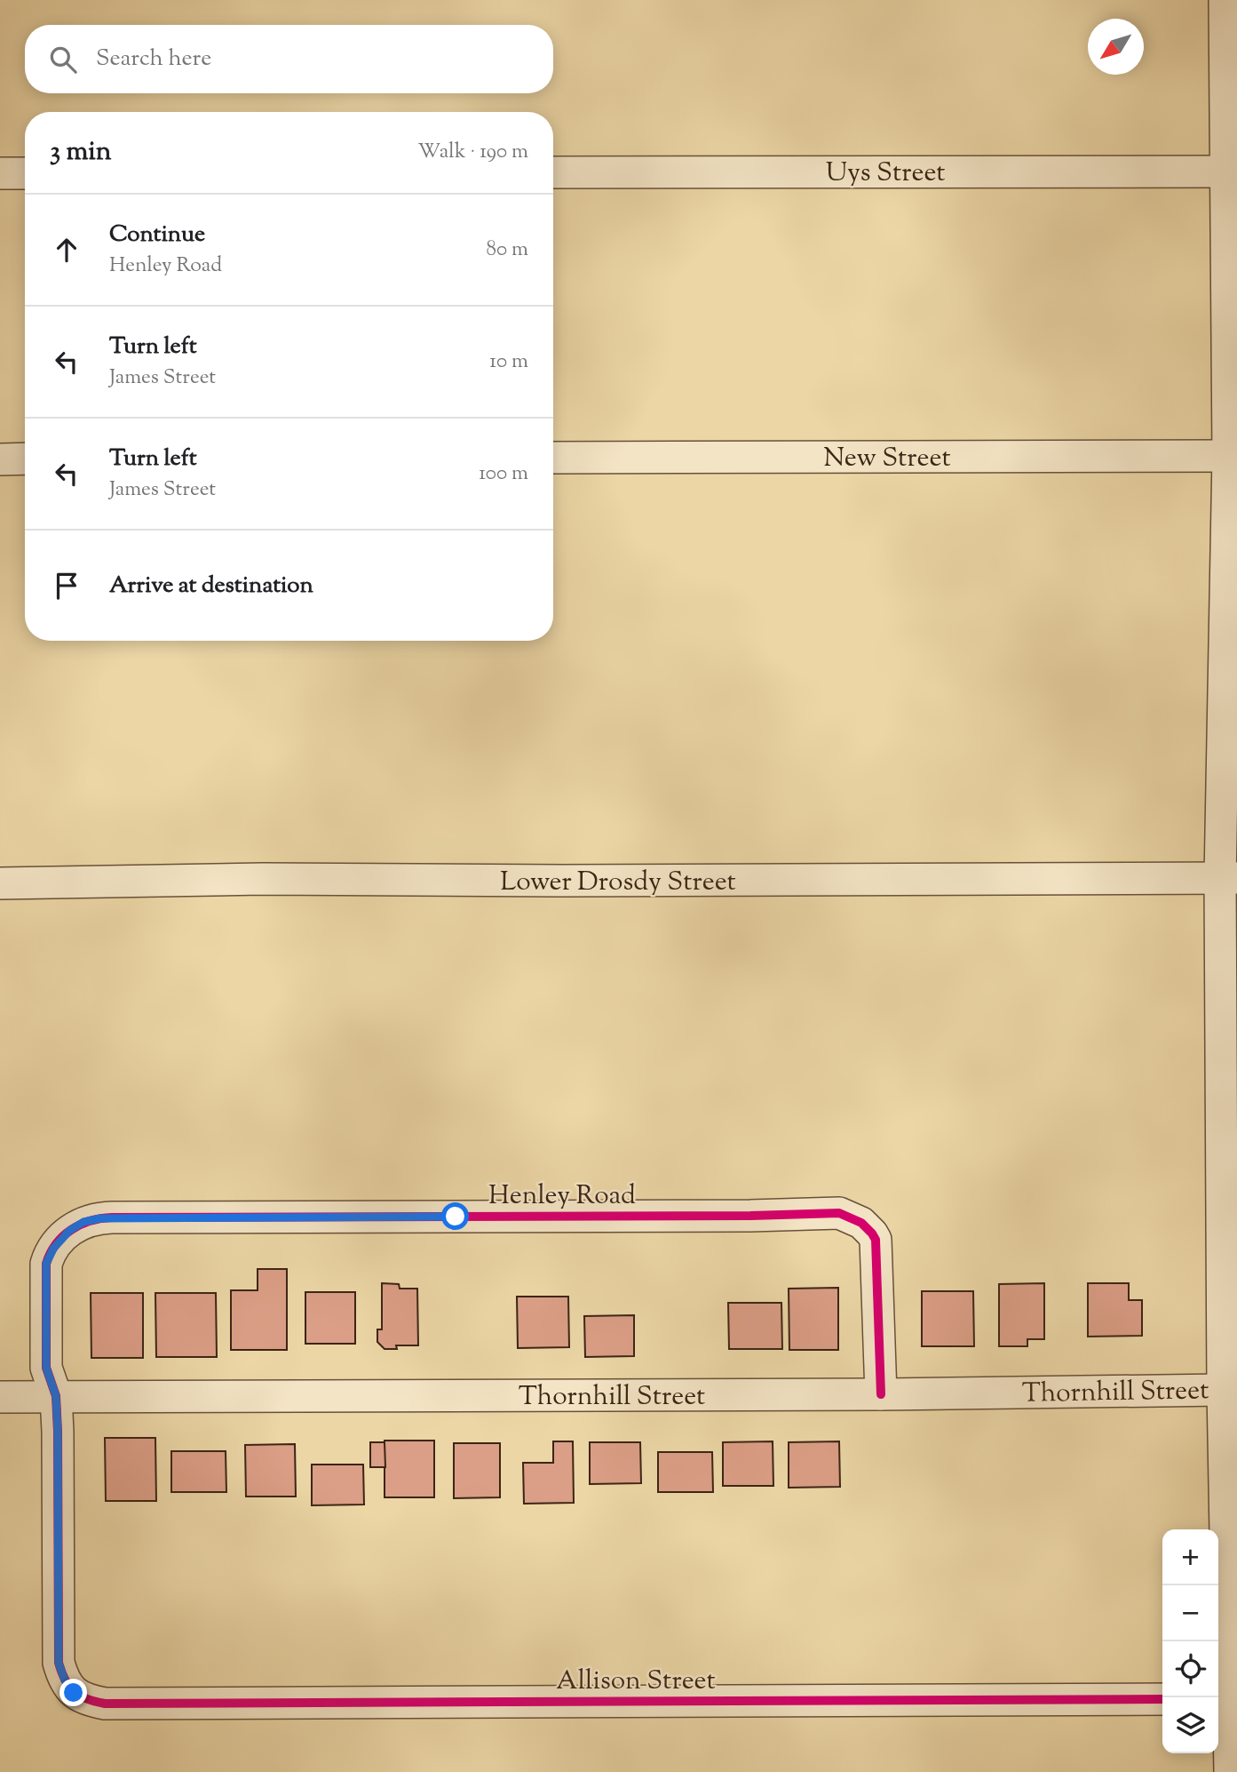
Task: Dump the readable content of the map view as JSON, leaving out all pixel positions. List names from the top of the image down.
{
  "streets": {
    "street": [
      "Uys Street",
      "New Street",
      "Lower Drosdy Street",
      "Henley Road",
      "Thornhill Street",
      "Allison Street"
    ]
  },
  "crossings": [
    ["Henley Road", "Thornhill Street"],
    ["Henley Road", "Allison Street"],
    ["Thornhill Street", "Allison Street"]
  ],
  "north": "bottom left",
  "page": {
    "search": "Search here",
    "heading": ["3 min", "Walk · 190 m"],
    "list": [
      ["Continue", "Henley Road", "80 m"],
      ["Turn left", "James Street", "10 m"],
      ["Turn left", "James Street", "100 m"],
      "Arrive at destination"
    ],
    "map_buttons": ["+", "−"]
  }
}
